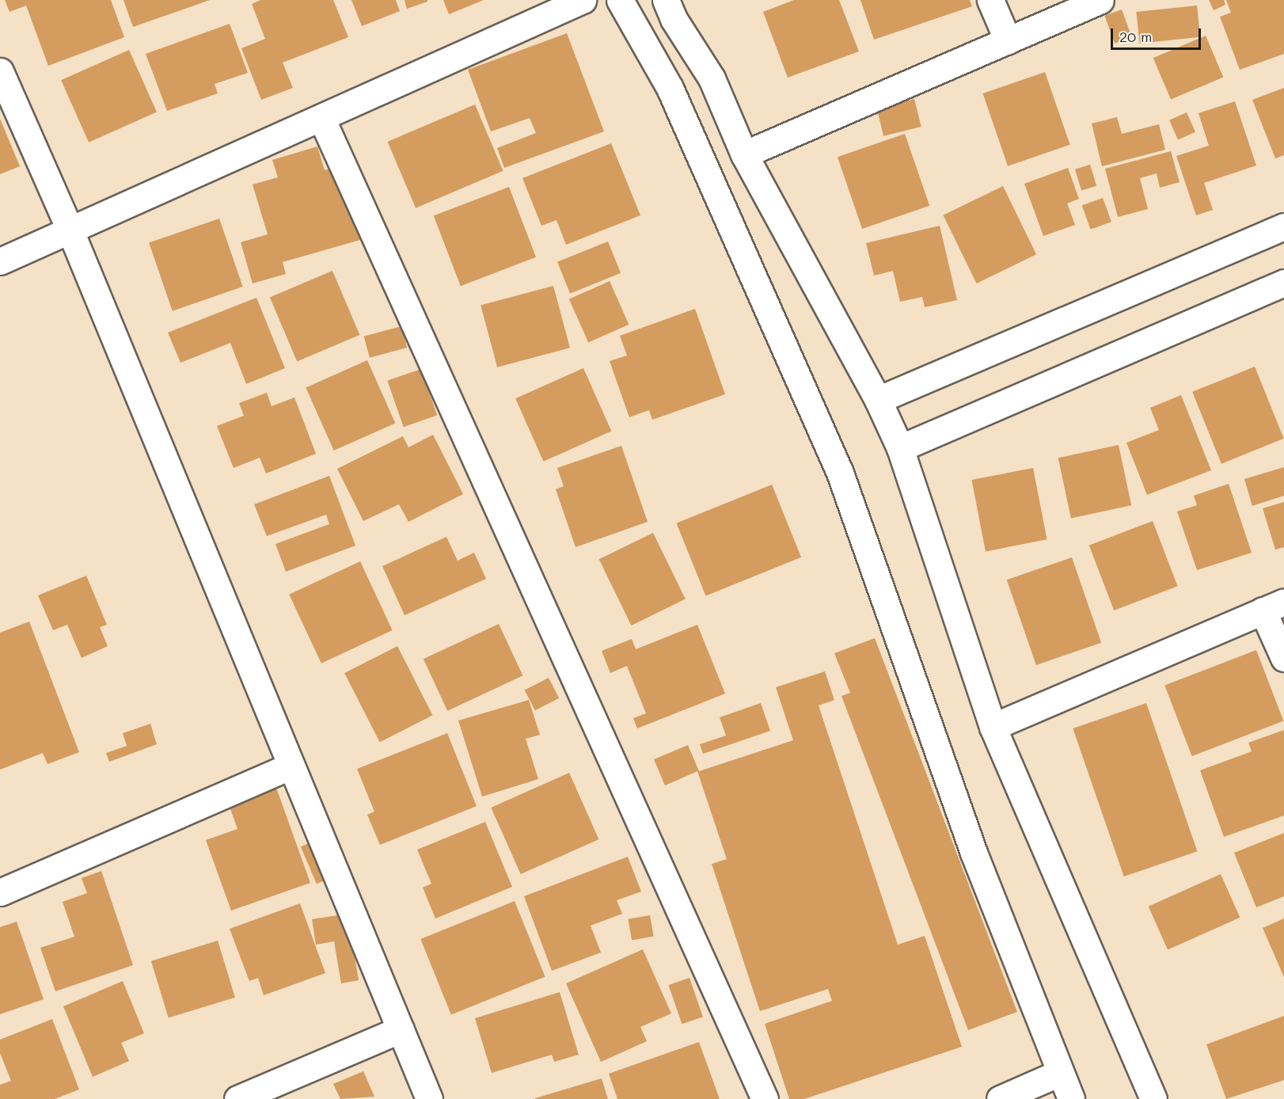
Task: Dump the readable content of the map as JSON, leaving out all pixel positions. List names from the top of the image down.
{
  "scale_bar": "20 m"
}
